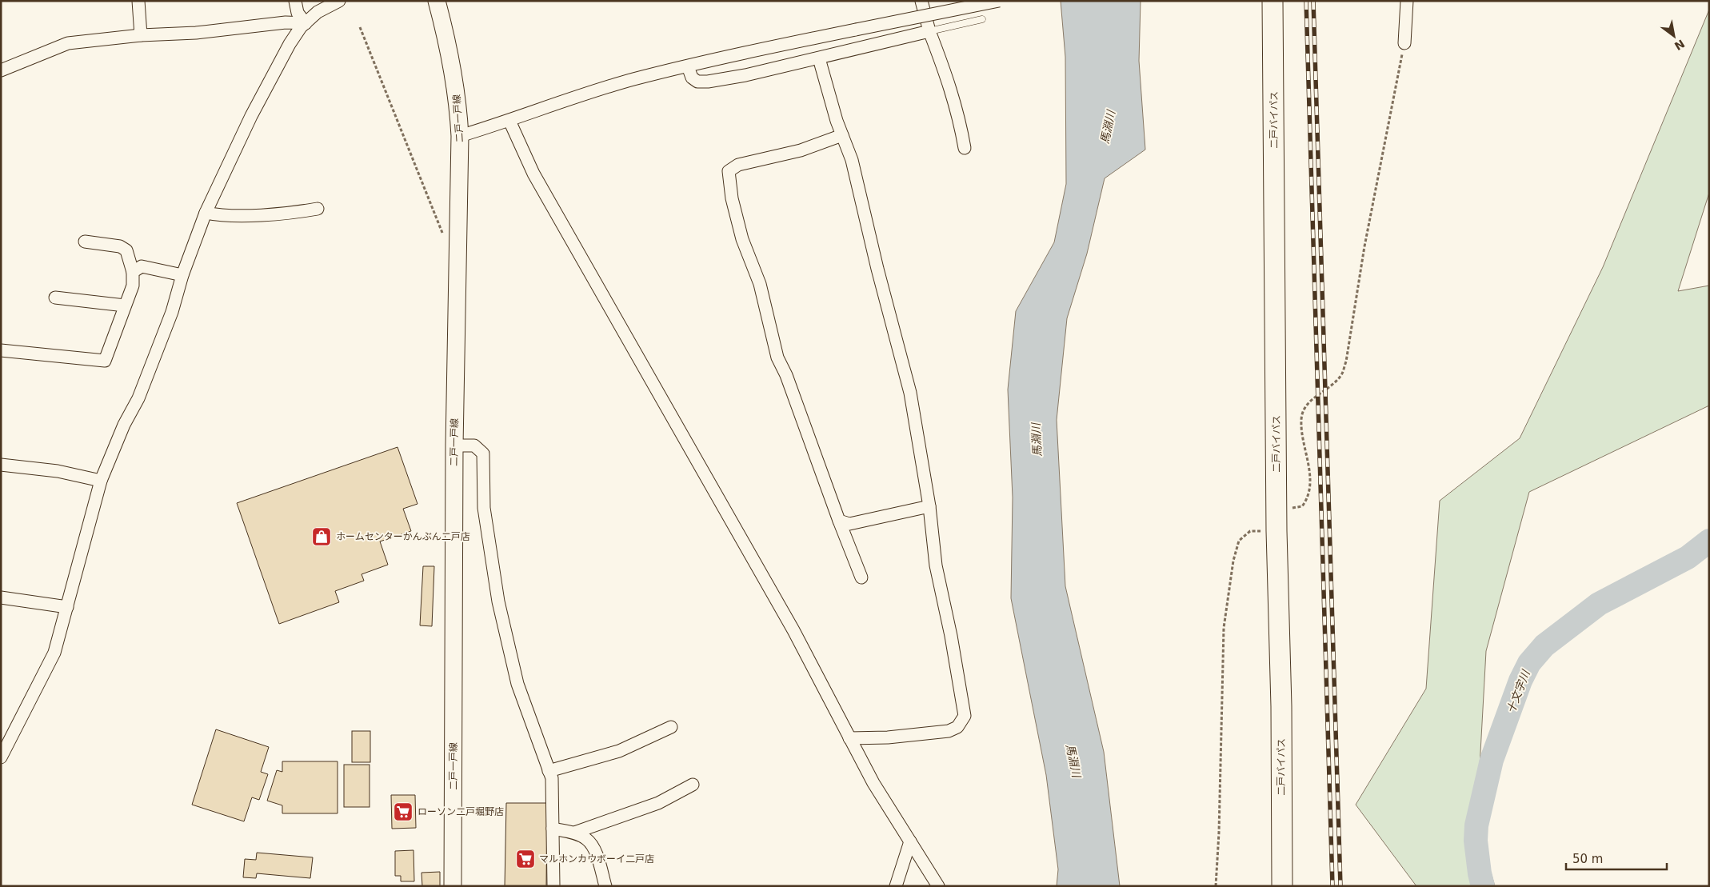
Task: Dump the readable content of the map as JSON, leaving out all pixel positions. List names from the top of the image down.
{
  "streets": {
    "highway": ["二戸バイパス"],
    "main road": ["二戸一戸線"]
  },
  "water": ["馬淵川", "十文字川"],
  "places": {
    "shop": ["ホームセンターかんぶん二戸店"],
    "supermarket": ["ローソン二戸堀野店", "マルホンカウボーイ二戸店"]
  },
  "scale_bar": "50 m",
  "north": "bottom right"
}
